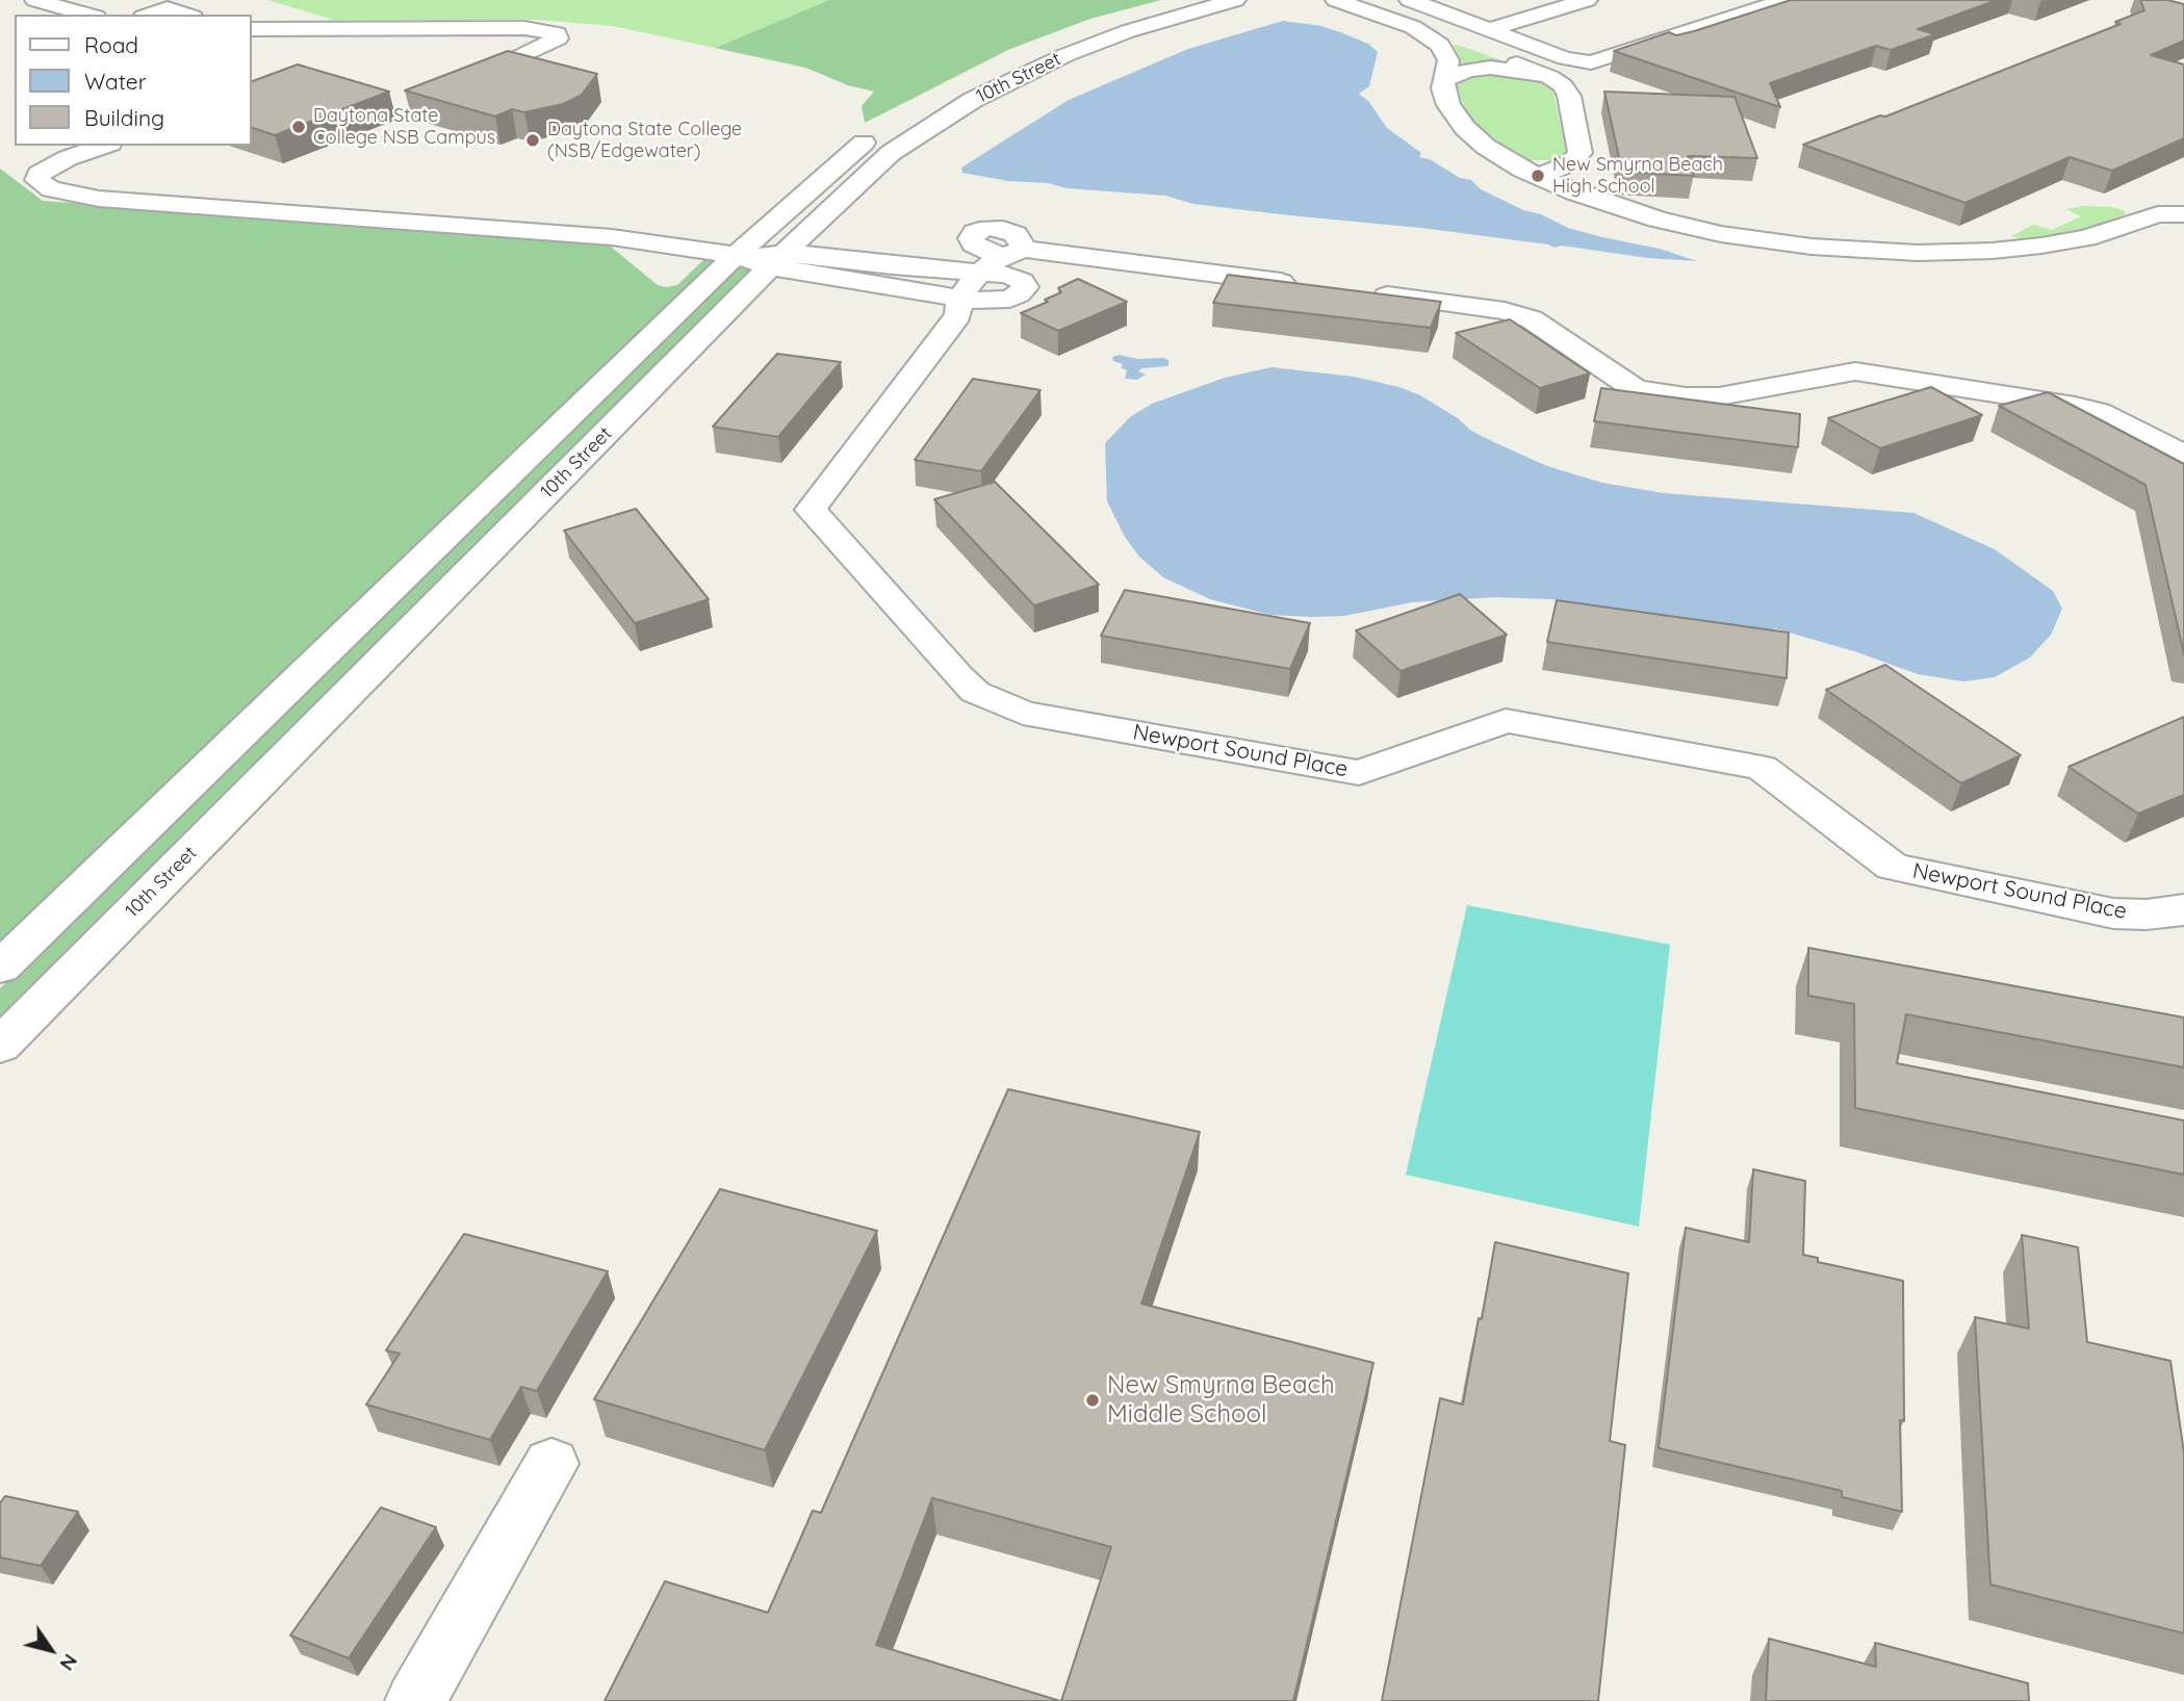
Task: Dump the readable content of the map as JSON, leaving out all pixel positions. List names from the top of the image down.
{
  "streets": {
    "street": ["10th Street", "Newport Sound Place"]
  },
  "places": [
    "Daytona State College NSB Campus",
    "Daytona State College (NSB/Edgewater)",
    "New Smyrna Beach High School",
    "New Smyrna Beach Middle School"
  ],
  "legend": ["Road", "Water", "Building"],
  "north": "bottom right"
}
